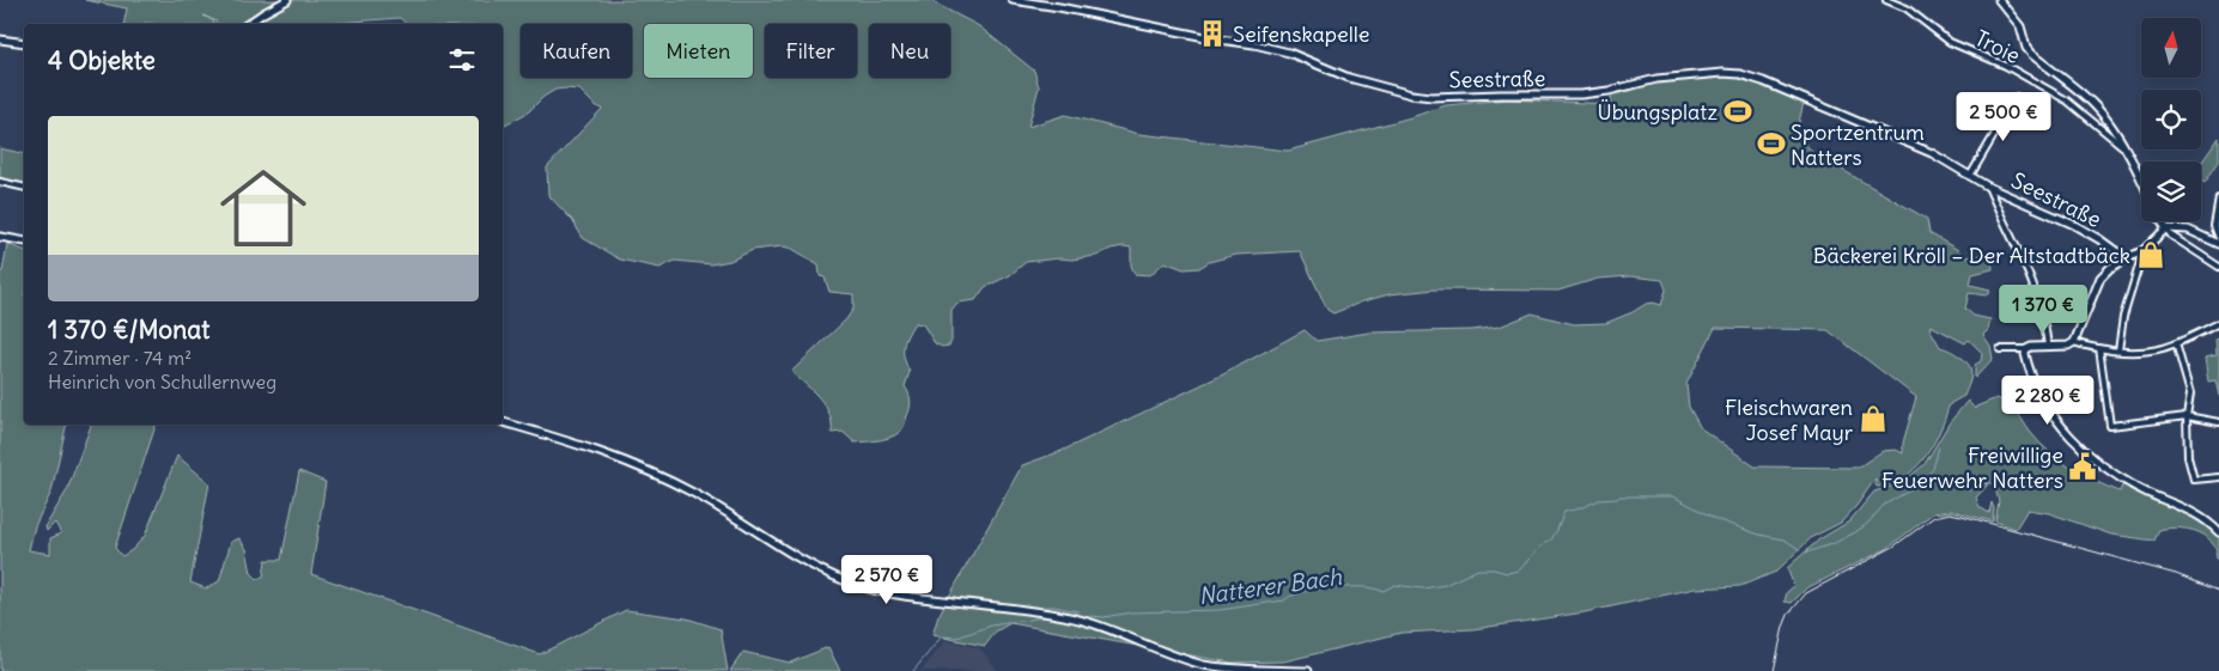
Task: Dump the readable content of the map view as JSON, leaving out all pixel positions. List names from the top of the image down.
{
  "streets": {
    "street": ["Troie", "Seestraße"]
  },
  "water": ["Natterer Bach"],
  "places": {
    "building": ["Seifenskapelle"],
    "sports": ["Übungsplatz", "Sportzentrum Natters"],
    "shop": ["Bäckerei Kröll – Der Altstadtbäck", "Fleischwaren Josef Mayr"],
    "public building": ["Freiwillige Feuerwehr Natters"]
  },
  "north": "top",
  "page": {
    "chip": [
      "Kaufen",
      "Mieten",
      "Filter",
      "Neu"
    ],
    "heading": "4 Objekte",
    "price": [
      "2 500 €",
      "1 370 €",
      "2 280 €",
      "2 570 €"
    ],
    "list": [
      {
        "name": "1 370 €/Monat",
        "note": "2 Zimmer · 74 m² · Heinrich von Schullernweg"
      }
    ]
  }
}
